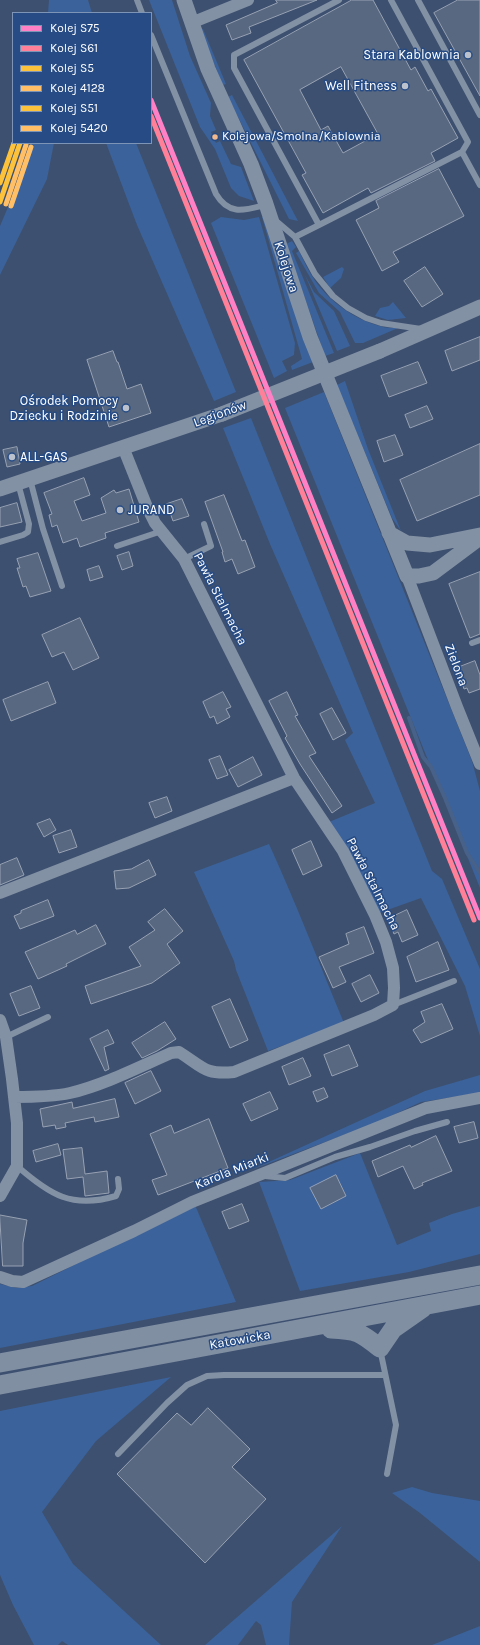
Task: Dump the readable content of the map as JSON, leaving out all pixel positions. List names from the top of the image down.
{
  "streets": {
    "main road": ["Katowicka"],
    "street": [
      "Kolejowa",
      "Legionów",
      "Pawła Stalmacha",
      "Zielona",
      "Karola Miarki"
    ]
  },
  "crossings": [
    ["Kolejowa", "Zielona"],
    ["Legionów", "Pawła Stalmacha"]
  ],
  "places": [
    "Stara Kablownia",
    "Well Fitness",
    "Kolejowa/Smolna/Kablownia",
    "Ośrodek Pomocy Dziecku i Rodzinie",
    "ALL-GAS",
    "JURAND"
  ],
  "lines": [
    "rail line S75",
    "rail line S61",
    "rail line S5",
    "rail line S51",
    "rail line 4128",
    "rail line 5420"
  ],
  "legend": [
    "Kolej S75",
    "Kolej S61",
    "Kolej S5",
    "Kolej 4128",
    "Kolej S51",
    "Kolej 5420"
  ]
}
